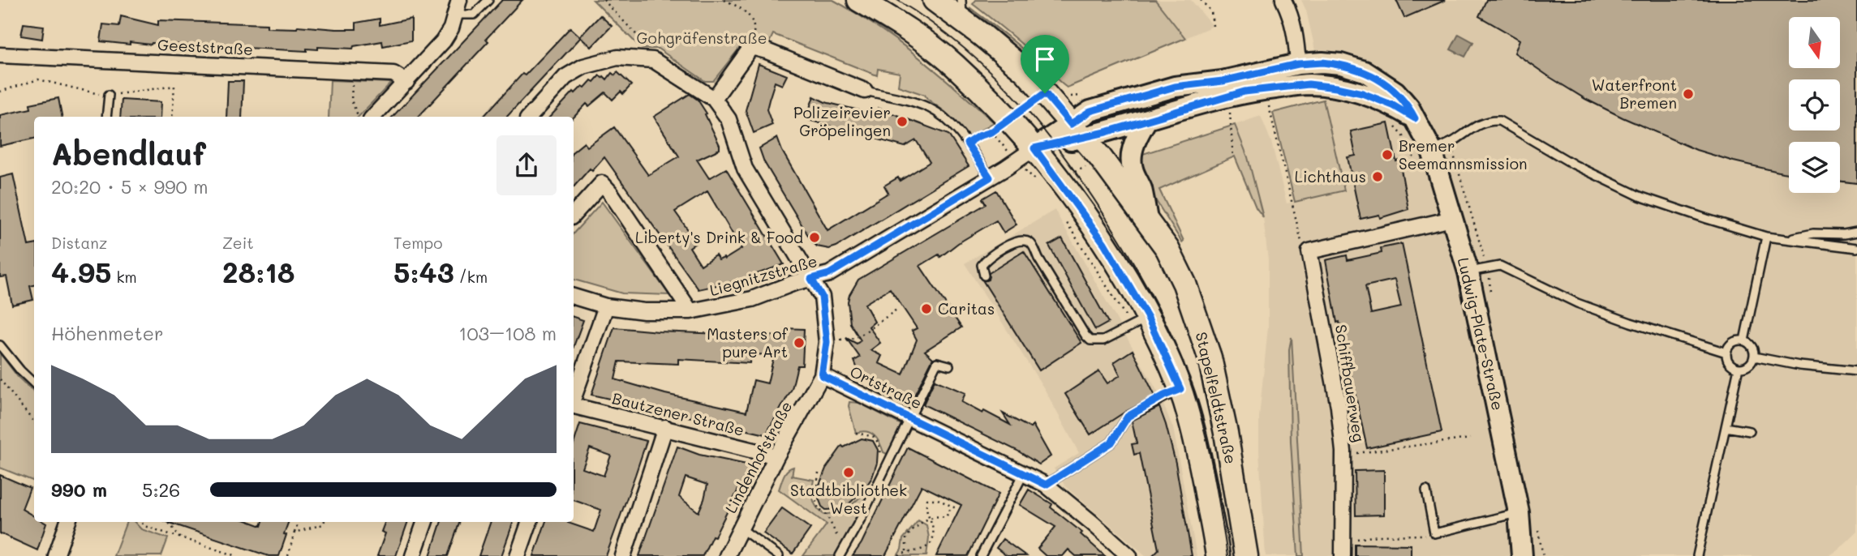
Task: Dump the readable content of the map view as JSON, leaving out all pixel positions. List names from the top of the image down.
{
  "streets": {
    "main road": ["Stapelfeldtstraße"],
    "street": [
      "Geeststraße",
      "Liegnitzstraße",
      "Ludwig-Plate-Straße",
      "Schiffbauerweg",
      "Ortstraße",
      "Bautzener Straße",
      "Lindenhofstraße"
    ]
  },
  "crossings": [
    ["Liegnitzstraße", "Stapelfeldtstraße"],
    ["Ludwig-Plate-Straße", "Stapelfeldtstraße"],
    ["Ortstraße", "Lindenhofstraße"],
    ["Bautzener Straße", "Lindenhofstraße"]
  ],
  "parks": ["Gohgräfenstraße"],
  "places": [
    "Waterfront Bremen",
    "Polizeirevier Gröpelingen",
    "Bremer Seemannsmission",
    "Lichthaus",
    "Liberty's Drink & Food",
    "Caritas",
    "Masters of pure Art",
    "Stadtbibliothek West"
  ],
  "north": "bottom",
  "page": {
    "heading": ["Abendlauf", "20:20 · 5 × 990 m"],
    "stats": [
      ["Distanz", "4.95 km"],
      ["Zeit", "28:18"],
      ["Tempo", "5:43 /km"]
    ],
    "chart": ["Höhenmeter", "103–108 m"],
    "list": [
      {
        "name": "990 m",
        "note": "5:26"
      }
    ]
  }
}
